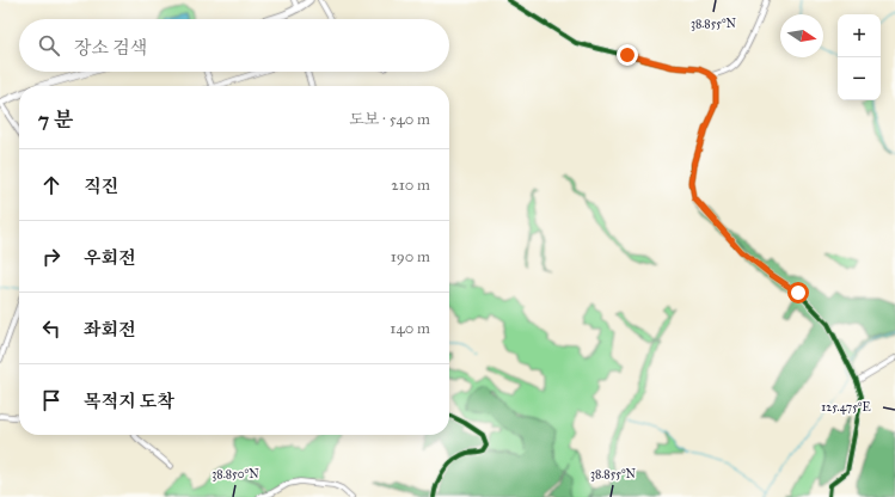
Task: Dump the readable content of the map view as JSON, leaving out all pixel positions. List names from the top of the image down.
{
  "north": "right",
  "page": {
    "map_buttons": ["+", "−"],
    "search": "장소 검색",
    "heading": ["7 분", "도보 · 540 m"],
    "list": [
      ["직진", "210 m"],
      ["우회전", "190 m"],
      ["좌회전", "140 m"],
      "목적지 도착"
    ]
  },
  "coordinates": ["38.855°N", "125.475°E", "38.850°N"]
}
